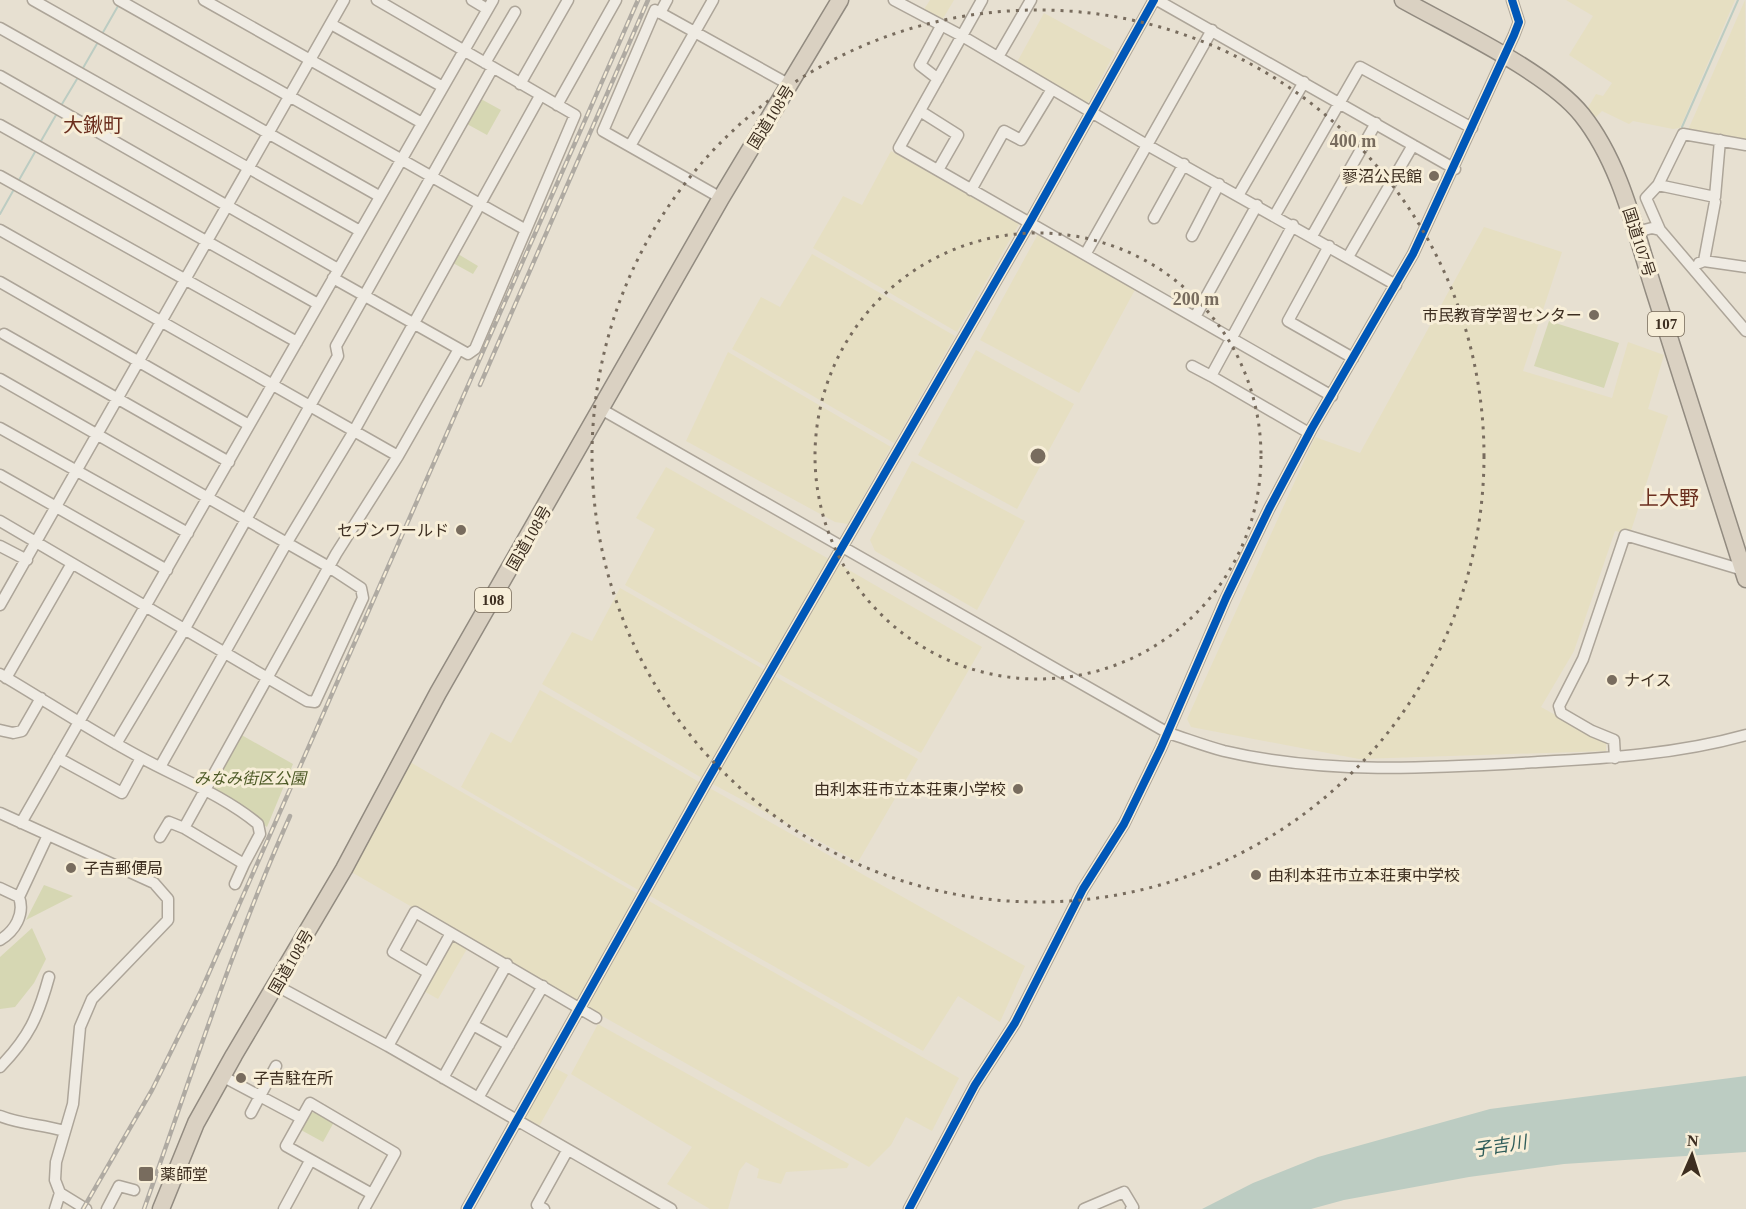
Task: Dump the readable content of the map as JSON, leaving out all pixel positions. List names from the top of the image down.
{
  "streets": {
    "highway": [
      "国道108号",
      "国道107号",
      "107",
      "108"
    ]
  },
  "districts": ["大鍬町", "上大野"],
  "water": ["子吉川"],
  "parks": ["みなみ街区公園"],
  "places": {
    "other": [
      "蓼沼公民館",
      "市民教育学習センター",
      "セブンワールド",
      "ナイス",
      "由利本荘市立本荘東小学校",
      "子吉郵便局",
      "由利本荘市立本荘東中学校",
      "子吉駐在所"
    ],
    "transit": ["薬師堂"]
  },
  "north": "top",
  "rings": ["400 m", "200 m"]
}
